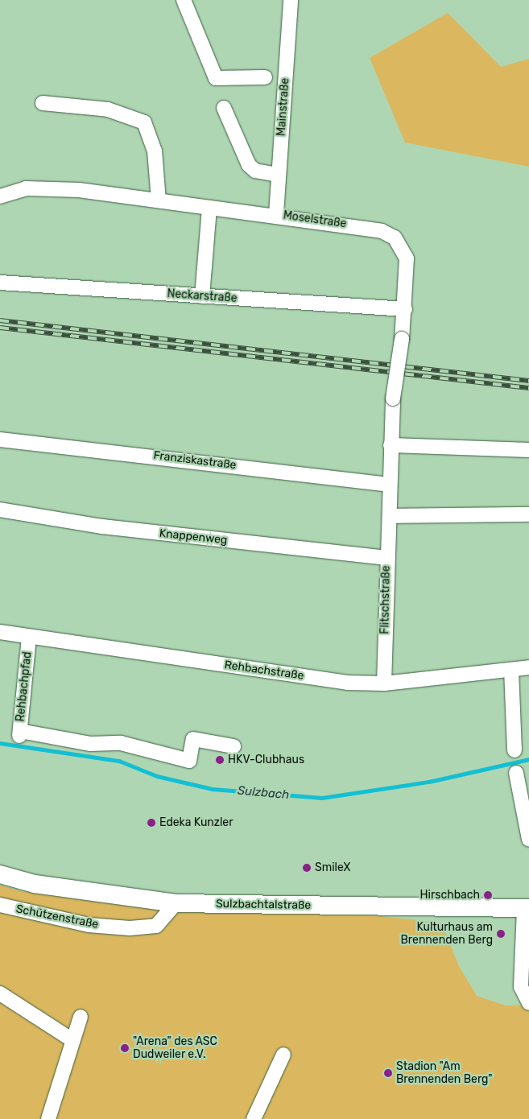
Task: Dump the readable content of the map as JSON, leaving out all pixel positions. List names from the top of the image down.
{
  "streets": {
    "main road": ["Sulzbachtalstraße"],
    "street": [
      "Mainstraße",
      "Moselstraße",
      "Neckarstraße",
      "Franziskastraße",
      "Knappenweg",
      "Flitschstraße",
      "Rehbachstraße",
      "Rehbachpfad",
      "Schützenstraße"
    ]
  },
  "crossings": [
    ["Mainstraße", "Moselstraße"],
    ["Moselstraße", "Neckarstraße"],
    ["Moselstraße", "Flitschstraße"],
    ["Neckarstraße", "Flitschstraße"],
    ["Franziskastraße", "Flitschstraße"],
    ["Knappenweg", "Flitschstraße"],
    ["Flitschstraße", "Rehbachstraße"],
    ["Rehbachstraße", "Rehbachpfad"],
    ["Sulzbachtalstraße", "Schützenstraße"]
  ],
  "water": ["Sulzbach"],
  "places": [
    "HKV-Clubhaus",
    "Edeka Kunzler",
    "SmileX",
    "Hirschbach",
    "Kulturhaus am Brennenden Berg",
    "\"Arena\" des ASC Dudweiler e.V.",
    "Stadion \"Am Brennenden Berg\""
  ]
}
